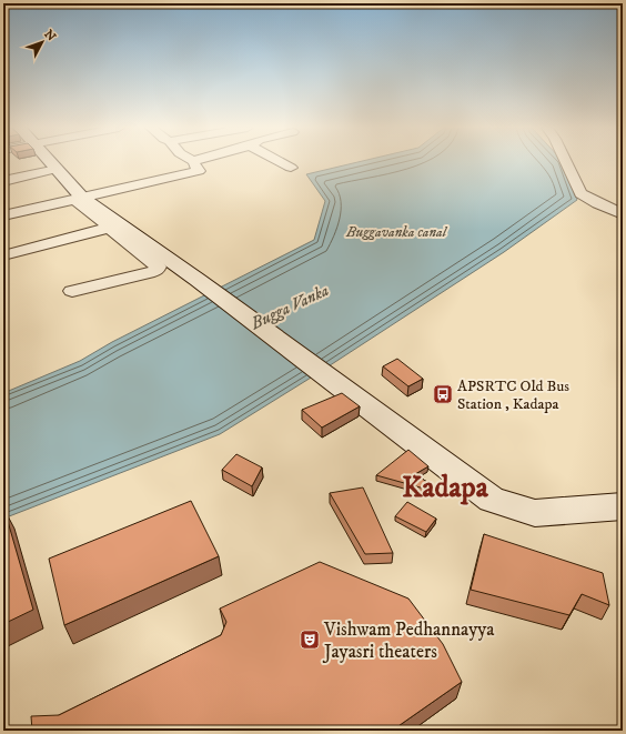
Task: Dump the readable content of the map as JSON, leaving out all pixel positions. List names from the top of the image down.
{
  "districts": ["Kadapa"],
  "water": ["Buggavanka canal", "Bugga Vanka"],
  "places": {
    "bus stop": ["APSRTC Old Bus Station , Kadapa"],
    "theatre": ["Vishwam Pedhannayya Jayasri theaters"]
  },
  "north": "top right"
}
